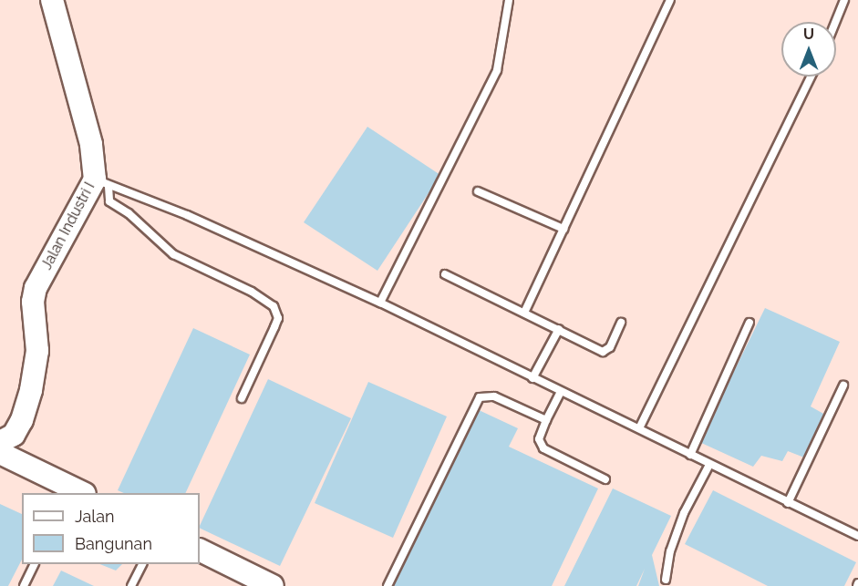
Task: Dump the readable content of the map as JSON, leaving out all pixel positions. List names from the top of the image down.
{
  "streets": {
    "main road": ["Jalan Industri I"]
  },
  "legend": ["Jalan", "Bangunan"],
  "north": "top"
}
